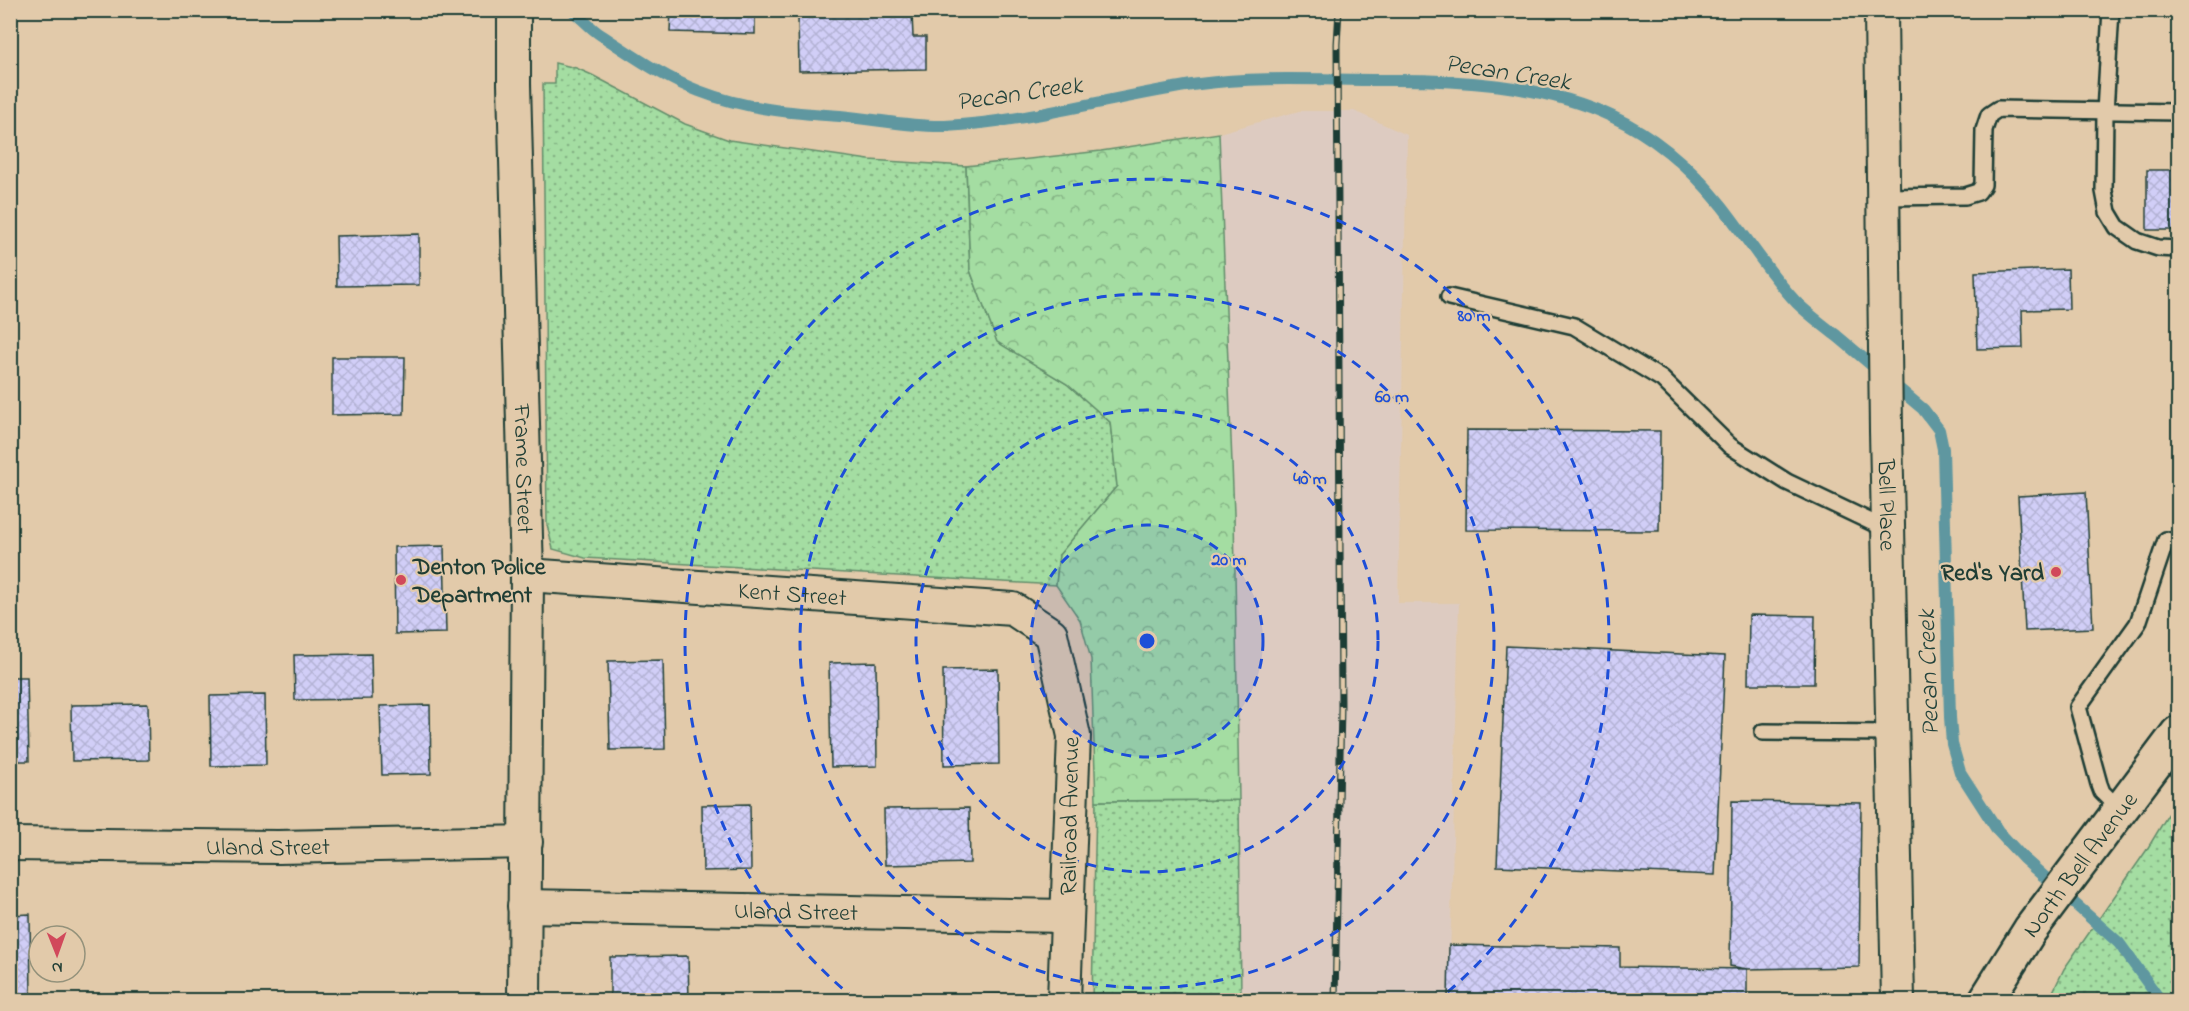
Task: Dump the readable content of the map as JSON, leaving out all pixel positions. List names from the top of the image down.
{
  "streets": {
    "main road": ["North Bell Avenue"],
    "street": [
      "Frame Street",
      "Bell Place",
      "Kent Street",
      "Railroad Avenue",
      "Uland Street"
    ]
  },
  "crossings": [
    ["Frame Street", "Kent Street"],
    ["Frame Street", "Uland Street"],
    ["Kent Street", "Railroad Avenue"],
    ["Railroad Avenue", "Uland Street"]
  ],
  "water": ["Pecan Creek"],
  "places": ["Red's Yard", "Denton Police Department"],
  "north": "bottom",
  "rings": [
    "80 m",
    "60 m",
    "40 m",
    "20 m"
  ]
}
